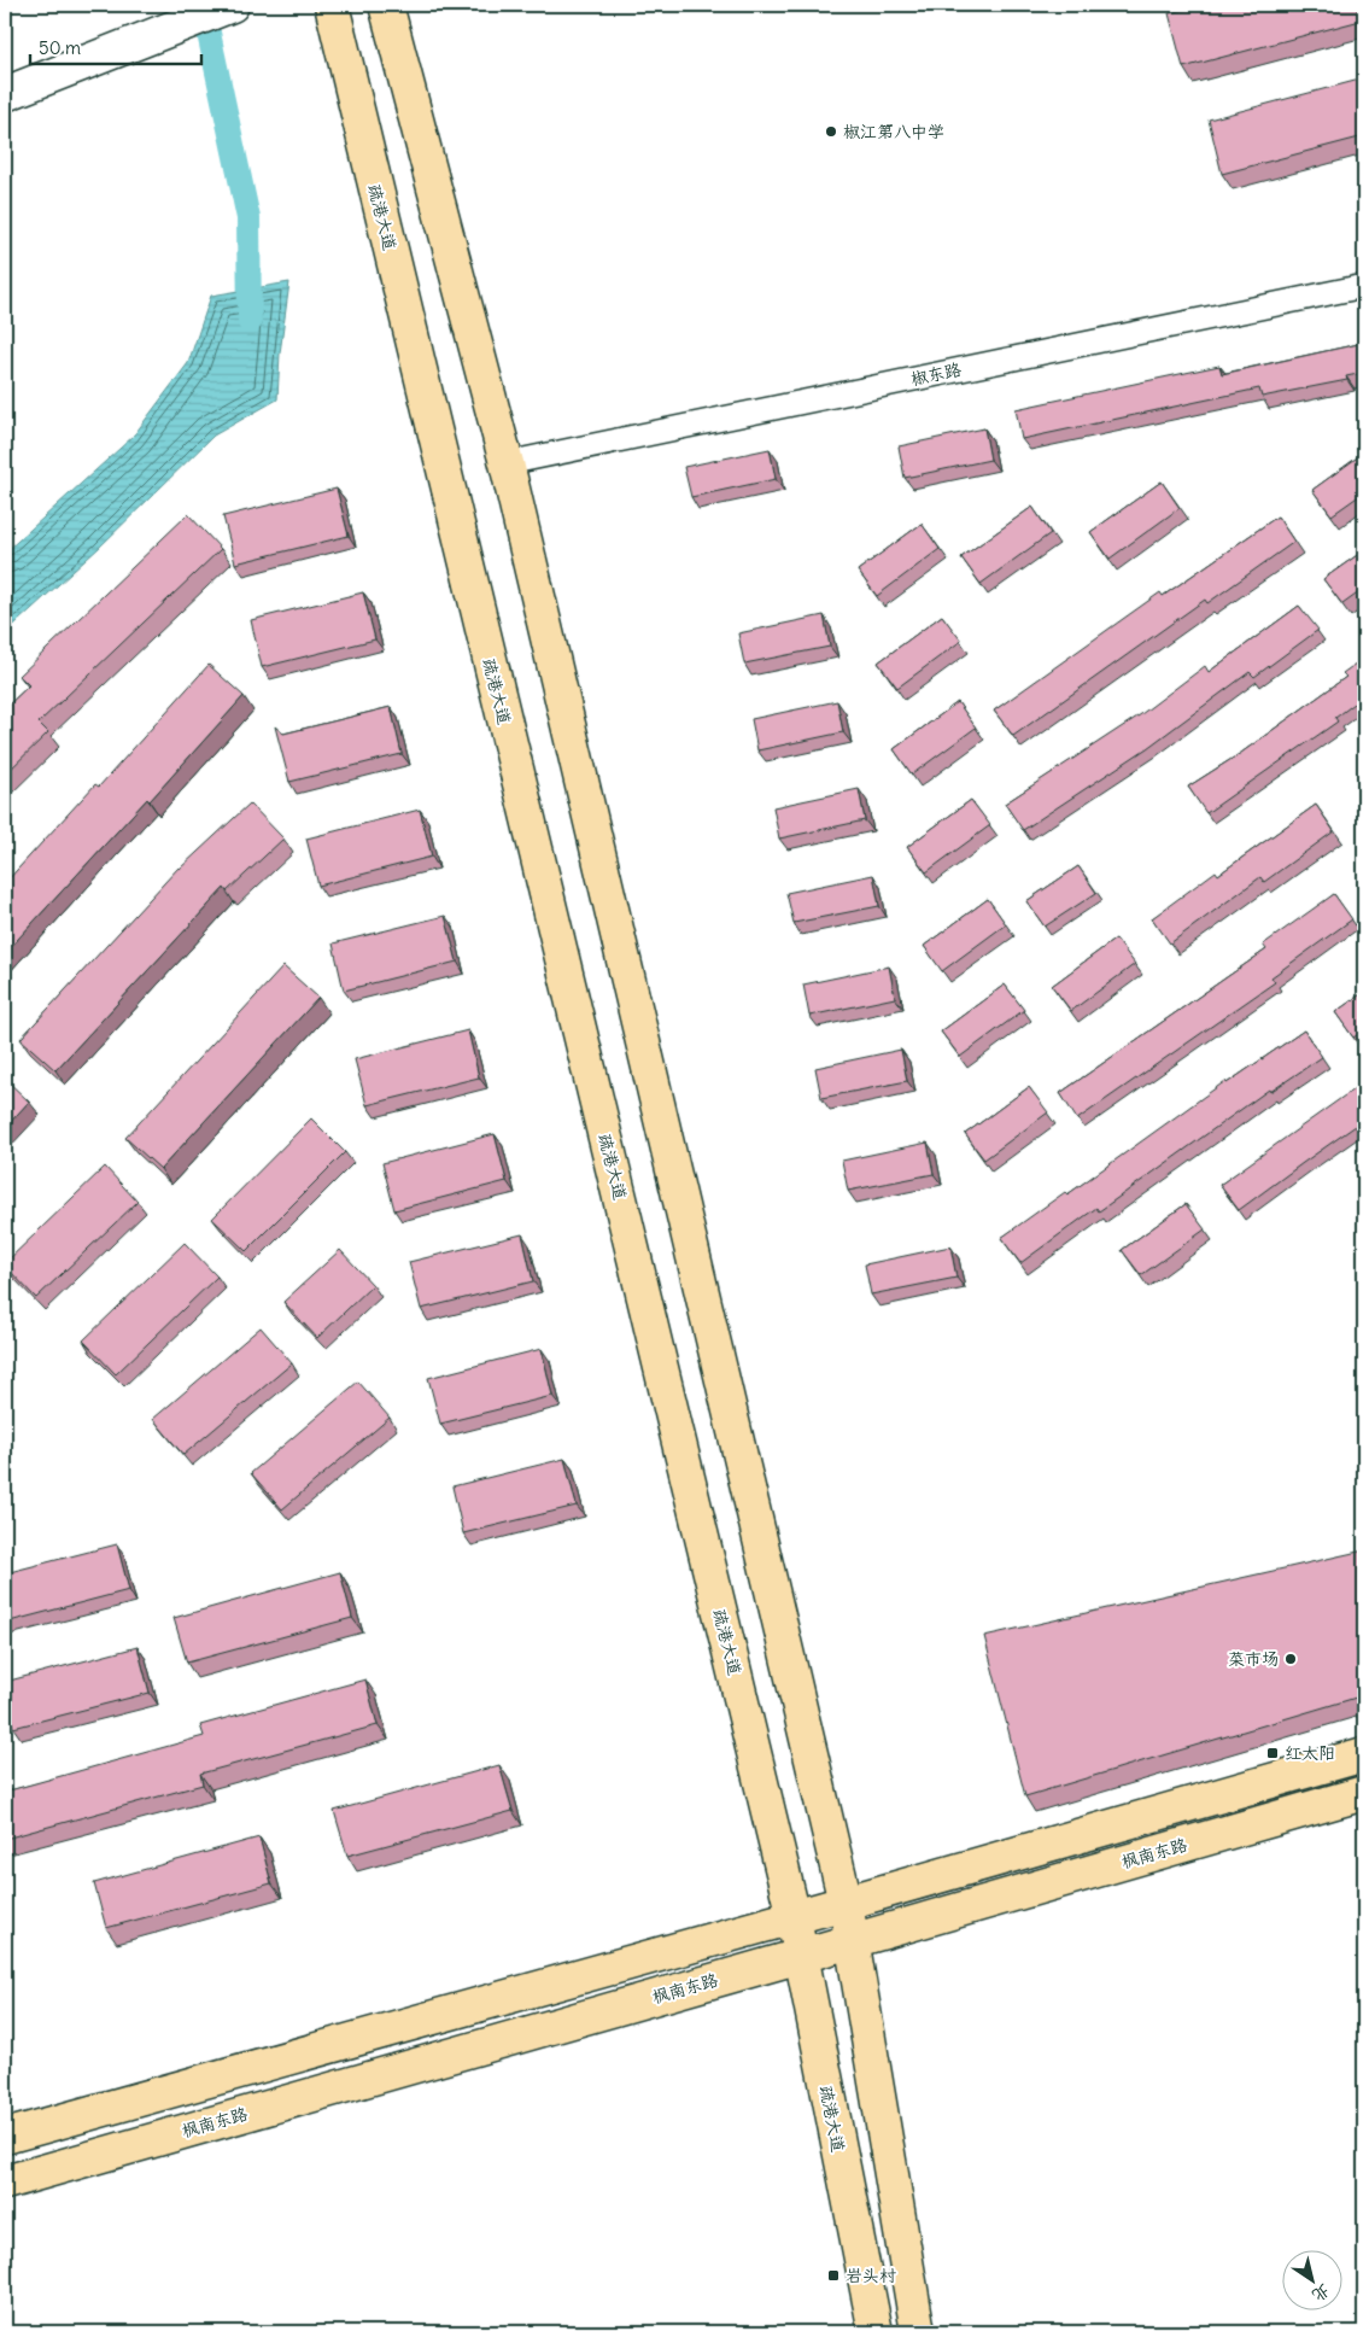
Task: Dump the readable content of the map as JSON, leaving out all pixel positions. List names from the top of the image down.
{
  "streets": {
    "main road": ["疏港大道", "枫南东路"],
    "street": ["椒东路"]
  },
  "crossings": [
    ["疏港大道", "枫南东路"]
  ],
  "places": {
    "other": ["椒江第八中学", "菜市场"],
    "transit": ["红太阳", "岩头村"]
  },
  "scale_bar": "50 m",
  "north": "bottom right"
}
